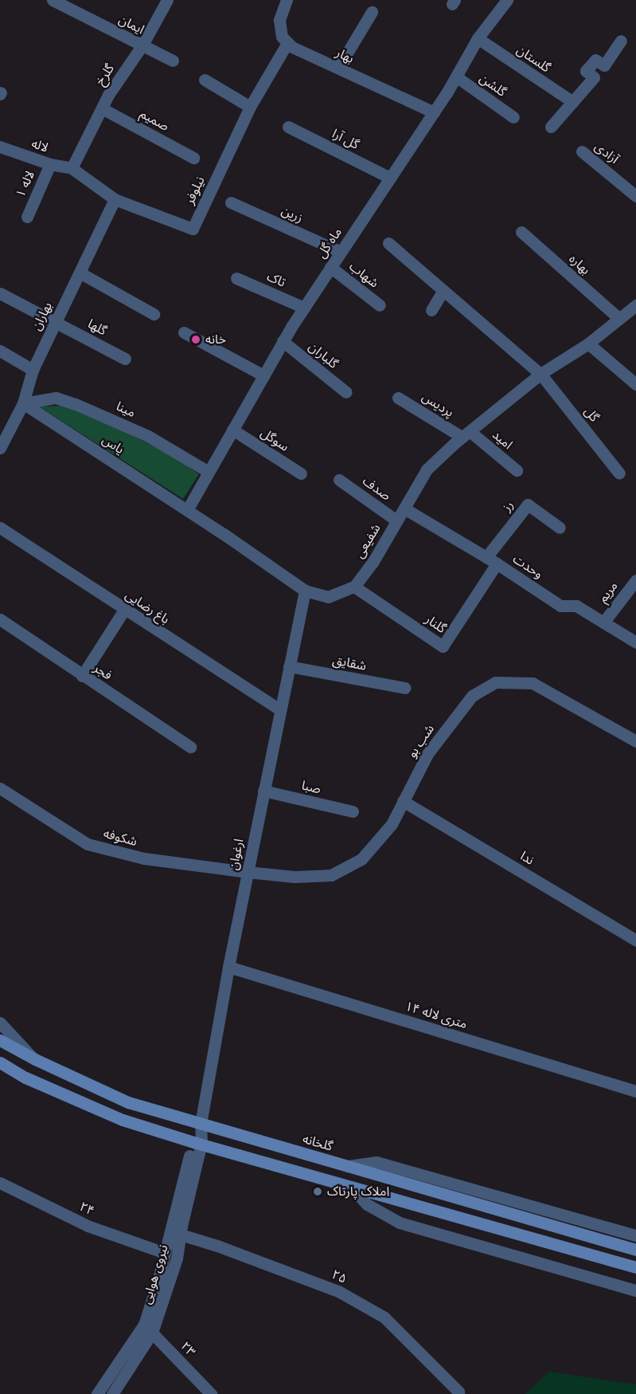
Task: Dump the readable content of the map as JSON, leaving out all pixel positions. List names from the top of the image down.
{
  "streets": {
    "main road": ["گلخانه"],
    "street": [
      "ایمان",
      "بهار",
      "گلستان",
      "گلرخ",
      "گلشن",
      "صمیم",
      "گل آرا",
      "لاله",
      "آزادی",
      "لاله ۱",
      "نیلوفر",
      "زرین",
      "ماه گل",
      "بهاره",
      "شهاب",
      "تاک",
      "بهاران",
      "گلها",
      "گلباران",
      "پردیس",
      "مینا",
      "گل",
      "سوگل",
      "امید",
      "یاس",
      "صدف",
      "رز",
      "شفیعی",
      "وحدت",
      "مریم",
      "باغ رضایی",
      "گلنار",
      "شقایق",
      "فجر",
      "شب بو",
      "صبا",
      "شکوفه",
      "ارغوان",
      "ندا",
      "۱۴ متری لاله",
      "۲۴",
      "نیروی هوایی",
      "۲۵",
      "۲۳"
    ]
  },
  "crossings": [
    ["ایمان", "گلرخ"],
    ["بهار", "نیلوفر"],
    ["بهار", "ماه گل"],
    ["گلستان", "ماه گل"],
    ["گلرخ", "صمیم"],
    ["گلرخ", "لاله"],
    ["گلرخ", "نیلوفر"],
    ["گلشن", "ماه گل"],
    ["گل آرا", "ماه گل"],
    ["لاله", "لاله ۱"],
    ["لاله", "نیلوفر"],
    ["نیلوفر", "بهاران"],
    ["زرین", "ماه گل"],
    ["ماه گل", "شهاب"],
    ["ماه گل", "تاک"],
    ["ماه گل", "گلباران"],
    ["ماه گل", "مینا"],
    ["ماه گل", "سوگل"],
    ["ماه گل", "یاس"],
    ["بهاره", "شفیعی"],
    ["بهاران", "گلها"],
    ["بهاران", "مینا"],
    ["بهاران", "یاس"],
    ["پردیس", "امید"],
    ["پردیس", "شفیعی"],
    ["مینا", "یاس"],
    ["گل", "شفیعی"],
    ["امید", "شفیعی"],
    ["صدف", "شفیعی"],
    ["رز", "وحدت"],
    ["رز", "گلنار"],
    ["شفیعی", "وحدت"],
    ["شفیعی", "گلنار"],
    ["وحدت", "مریم"],
    ["وحدت", "گلنار"],
    ["باغ رضایی", "ارغوان"],
    ["شقایق", "ارغوان"],
    ["شب بو", "شکوفه"],
    ["شب بو", "ارغوان"],
    ["شب بو", "ندا"],
    ["صبا", "ارغوان"],
    ["شکوفه", "ارغوان"],
    ["ارغوان", "۱۴ متری لاله"],
    ["ارغوان", "گلخانه"],
    ["ارغوان", "نیروی هوایی"],
    ["۲۴", "نیروی هوایی"],
    ["نیروی هوایی", "۲۵"],
    ["نیروی هوایی", "۲۳"]
  ],
  "places": ["خانه", "املاک پارتاک"]
}
